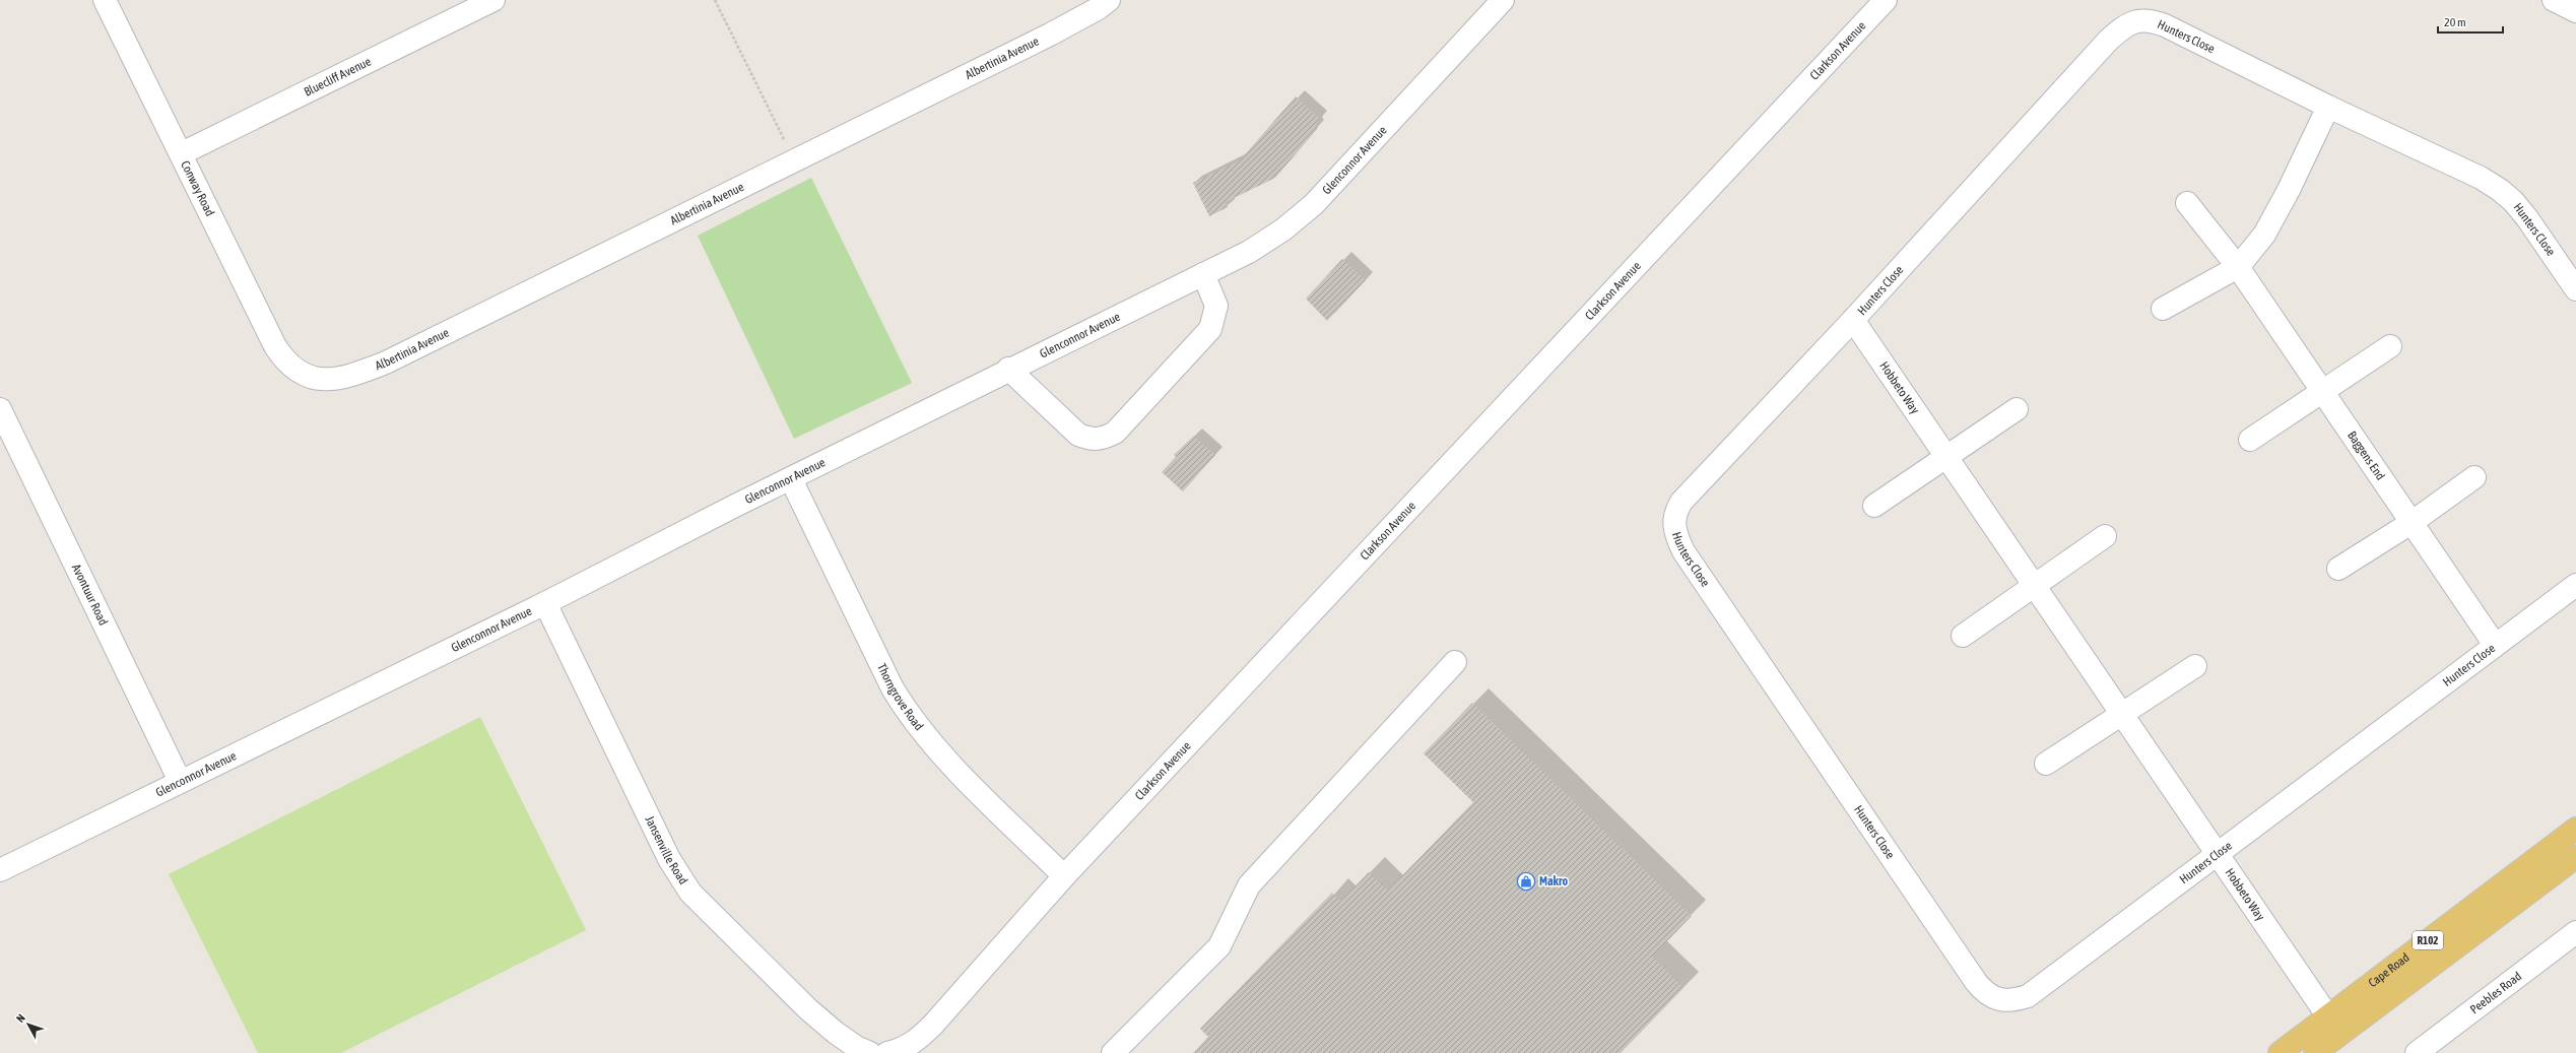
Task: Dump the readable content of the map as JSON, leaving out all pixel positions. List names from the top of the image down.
{
  "streets": {
    "main road": ["R102", "Cape Road"],
    "street": [
      "Hunters Close",
      "Clarkson Avenue",
      "Albertinia Avenue",
      "Bluecliff Avenue",
      "Glenconnor Avenue",
      "Conway Road",
      "Hobbeto Way",
      "Baggens End",
      "Avontuur Road",
      "Thorngrove Road",
      "Jansenville Road",
      "Peebles Road"
    ]
  },
  "crossings": [
    ["Hunters Close", "Hobbeto Way"],
    ["Hunters Close", "Baggens End"],
    ["Clarkson Avenue", "Thorngrove Road"],
    ["Albertinia Avenue", "Conway Road"],
    ["Bluecliff Avenue", "Conway Road"],
    ["Glenconnor Avenue", "Avontuur Road"],
    ["Glenconnor Avenue", "Thorngrove Road"],
    ["Glenconnor Avenue", "Jansenville Road"],
    ["Hobbeto Way", "Cape Road"]
  ],
  "places": {
    "shop": ["Makro"]
  },
  "scale_bar": "20 m",
  "north": "top left"
}
